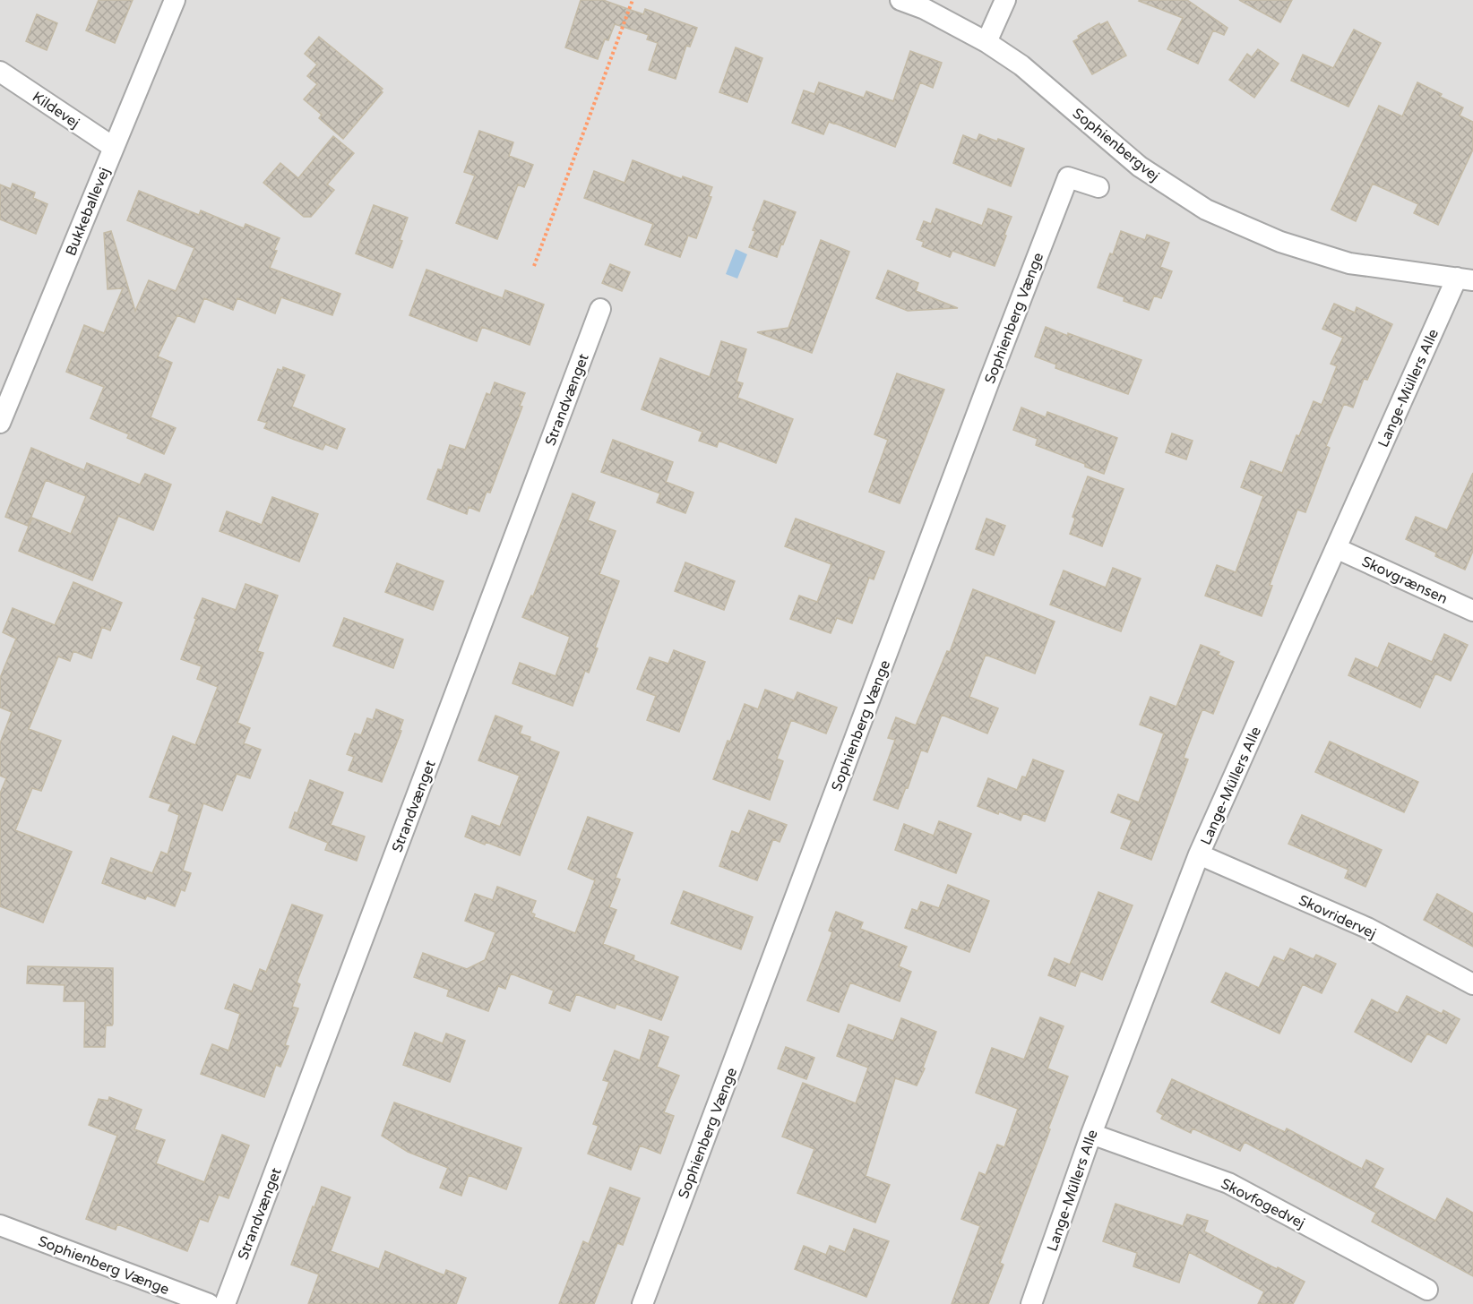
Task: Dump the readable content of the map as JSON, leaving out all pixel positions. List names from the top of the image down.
{
  "streets": {
    "street": [
      "Kildevej",
      "Sophienbergvej",
      "Bukkeballevej",
      "Sophienberg Vænge",
      "Lange-Müllers Alle",
      "Strandvænget",
      "Skovgrænsen",
      "Skovridervej",
      "Skovfogedvej"
    ]
  },
  "crossings": [
    ["Kildevej", "Bukkeballevej"],
    ["Sophienbergvej", "Lange-Müllers Alle"],
    ["Lange-Müllers Alle", "Skovgrænsen"],
    ["Lange-Müllers Alle", "Skovridervej"],
    ["Lange-Müllers Alle", "Skovfogedvej"]
  ]
}
